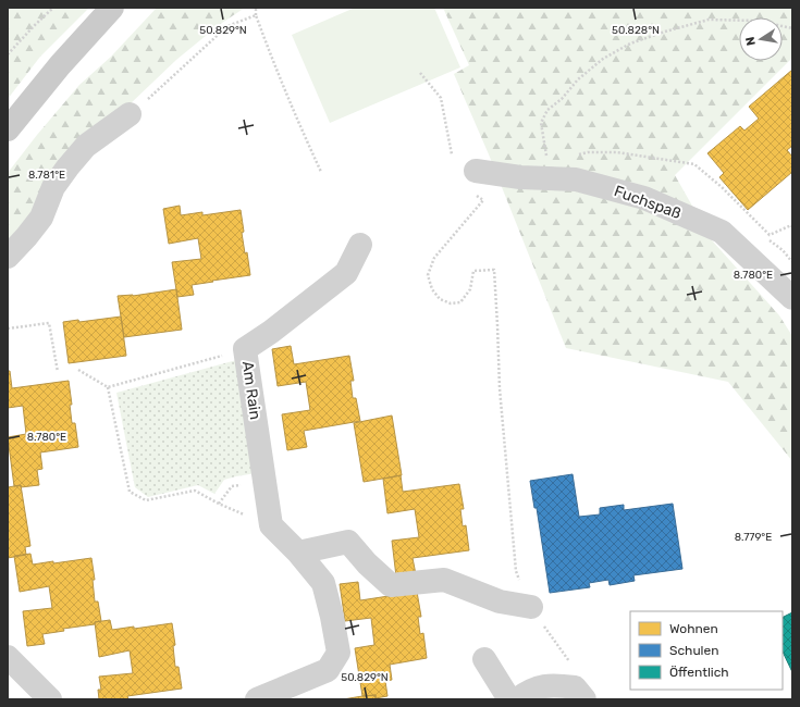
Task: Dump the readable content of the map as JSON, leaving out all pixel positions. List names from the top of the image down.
{
  "streets": {
    "street": ["Fuchspaß", "Am Rain"]
  },
  "legend": ["Wohnen", "Schulen", "Öffentlich"],
  "north": "left",
  "coordinates": [
    "50.829°N",
    "50.828°N",
    "8.781°E",
    "8.780°E",
    "8.779°E"
  ]
}
